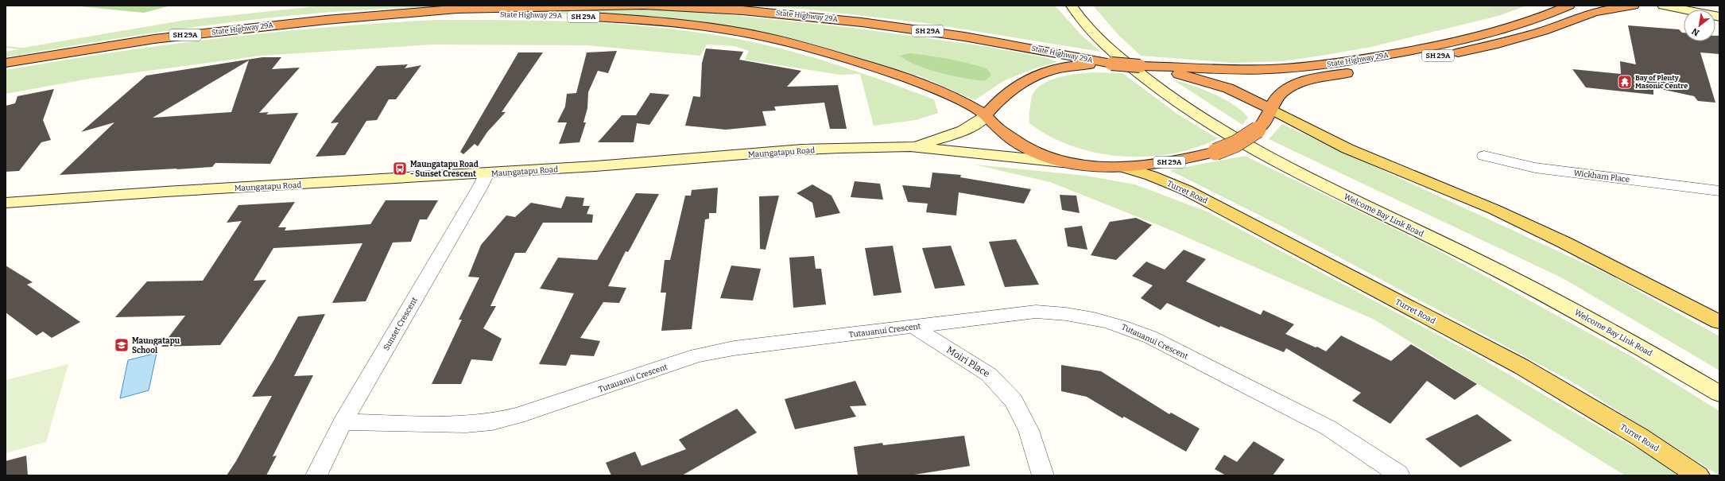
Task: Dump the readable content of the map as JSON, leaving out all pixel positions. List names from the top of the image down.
{
  "streets": {
    "highway": ["State Highway 29A", "SH 29A"],
    "main road": ["Turret Road"],
    "street": [
      "Maungatapu Road",
      "Wickham Place",
      "Welcome Bay Link Road",
      "Sunset Crescent",
      "Tutauanui Crescent",
      "Moiri Place"
    ]
  },
  "crossings": [
    ["State Highway 29A", "SH 29A"],
    ["State Highway 29A", "Maungatapu Road"],
    ["SH 29A", "Maungatapu Road"],
    ["SH 29A", "Turret Road"],
    ["Maungatapu Road", "Sunset Crescent"],
    ["Sunset Crescent", "Tutauanui Crescent"],
    ["Tutauanui Crescent", "Moiri Place"]
  ],
  "places": {
    "temple": ["Bay of Plenty Masonic Centre"],
    "bus stop": ["Maungatapu Road - Sunset Crescent"],
    "school or university": ["Maungatapu School"]
  },
  "north": "bottom left"
}
